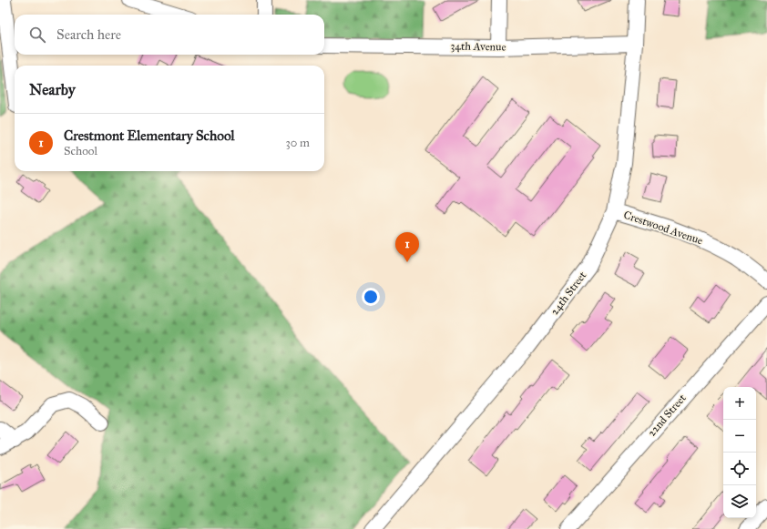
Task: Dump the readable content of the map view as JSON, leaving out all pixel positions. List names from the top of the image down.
{
  "streets": {
    "street": [
      "34th Avenue",
      "Crestwood Avenue",
      "24th Street",
      "22nd Street"
    ]
  },
  "crossings": [
    ["34th Avenue", "24th Street"],
    ["Crestwood Avenue", "24th Street"]
  ],
  "page": {
    "search": "Search here",
    "heading": "Nearby",
    "list": [
      {
        "mark": "1",
        "name": "Crestmont Elementary School",
        "note": "School",
        "value": "30 m"
      }
    ],
    "pins": "1",
    "map_buttons": ["+", "−"]
  }
}
